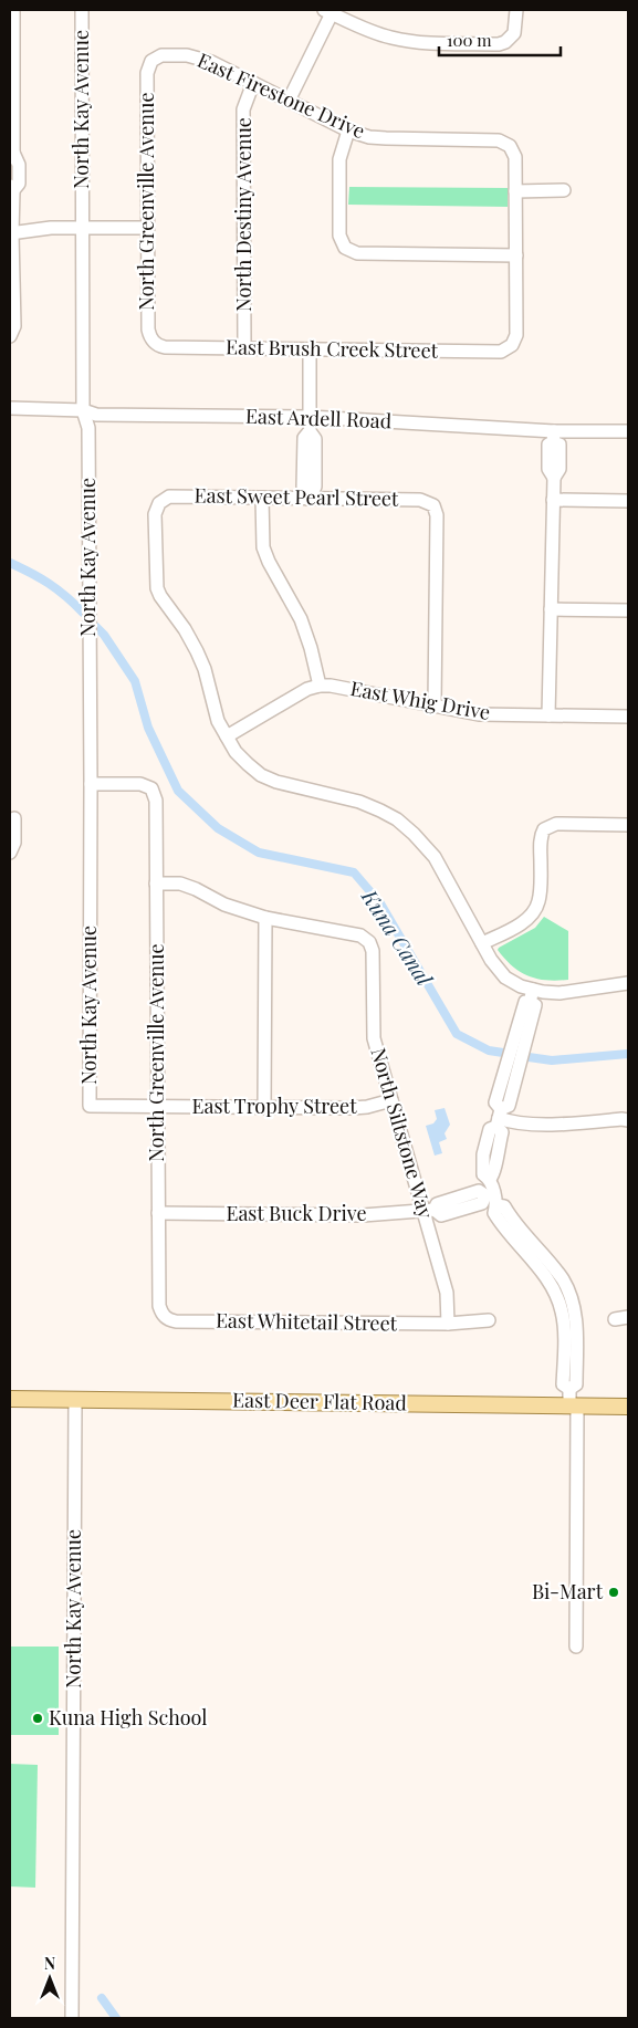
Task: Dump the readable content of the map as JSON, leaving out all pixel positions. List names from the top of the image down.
{
  "streets": {
    "main road": ["East Deer Flat Road"],
    "street": [
      "East Firestone Drive",
      "North Kay Avenue",
      "North Greenville Avenue",
      "North Destiny Avenue",
      "East Brush Creek Street",
      "East Ardell Road",
      "East Sweet Pearl Street",
      "East Whig Drive",
      "East Trophy Street",
      "North Siltstone Way",
      "East Buck Drive",
      "East Whitetail Street"
    ]
  },
  "crossings": [
    ["East Firestone Drive", "North Greenville Avenue"],
    ["East Firestone Drive", "North Destiny Avenue"],
    ["North Kay Avenue", "North Greenville Avenue"],
    ["North Kay Avenue", "East Ardell Road"],
    ["North Kay Avenue", "East Trophy Street"],
    ["North Kay Avenue", "East Deer Flat Road"],
    ["North Greenville Avenue", "East Brush Creek Street"],
    ["North Greenville Avenue", "East Trophy Street"],
    ["North Greenville Avenue", "East Buck Drive"],
    ["North Greenville Avenue", "East Whitetail Street"],
    ["North Destiny Avenue", "East Brush Creek Street"],
    ["East Sweet Pearl Street", "East Whig Drive"],
    ["East Trophy Street", "North Siltstone Way"],
    ["North Siltstone Way", "East Buck Drive"],
    ["North Siltstone Way", "East Whitetail Street"]
  ],
  "water": ["Kuna Canal"],
  "places": ["Bi-Mart", "Kuna High School"],
  "scale_bar": "100 m",
  "north": "top"
}
